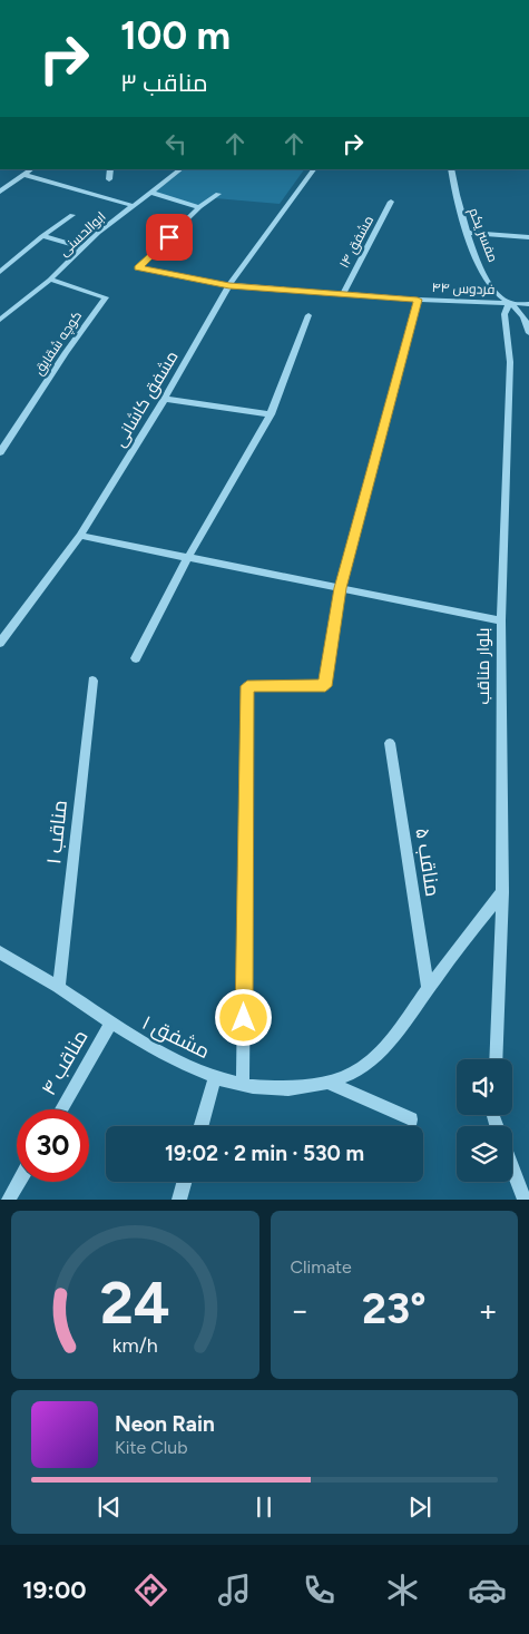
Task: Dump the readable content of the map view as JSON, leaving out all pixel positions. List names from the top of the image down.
{
  "streets": {
    "street": [
      "ابوالحسنی",
      "مفسر یکم",
      "مشفق ۱۴",
      "فردوس ۴۴",
      "کوچه شقایق",
      "مشفق کاشانی",
      "بلوار مناقب",
      "مناقب ۱",
      "مناقب ۵",
      "مشفق ۱",
      "مناقب ۴"
    ]
  },
  "crossings": [
    ["ابوالحسنی", "کوچه شقایق"],
    ["مفسر یکم", "فردوس ۴۴"],
    ["مفسر یکم", "بلوار مناقب"],
    ["مشفق ۱۴", "فردوس ۴۴"],
    ["فردوس ۴۴", "مشفق کاشانی"],
    ["فردوس ۴۴", "بلوار مناقب"],
    ["بلوار مناقب", "مشفق ۱"],
    ["مناقب ۱", "مشفق ۱"],
    ["مناقب ۵", "مشفق ۱"],
    ["مشفق ۱", "مناقب ۴"]
  ],
  "page": {
    "turn": ["100 m", "مناقب ۳"],
    "limit": "30",
    "trip": "19:02 · 2 min · 530 m",
    "tile": "Climate",
    "heat": ["−", "23°", "+"],
    "song": ["Neon Rain", "Kite Club"],
    "tabs": "19:00",
    "gauge": ["24", "km/h"]
  }
}
